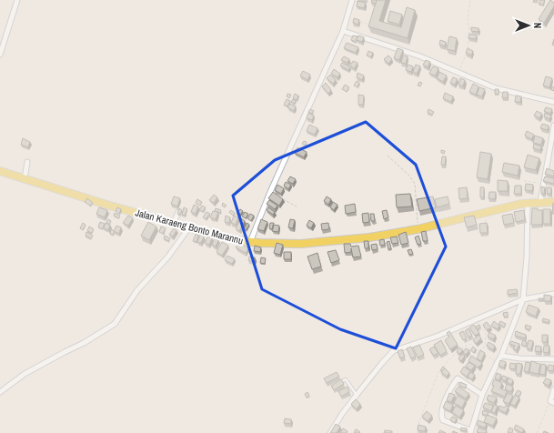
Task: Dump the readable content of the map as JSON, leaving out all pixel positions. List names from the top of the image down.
{
  "streets": {
    "main road": ["Jalan Karaeng Bonto Marannu"]
  },
  "north": "right"
}
